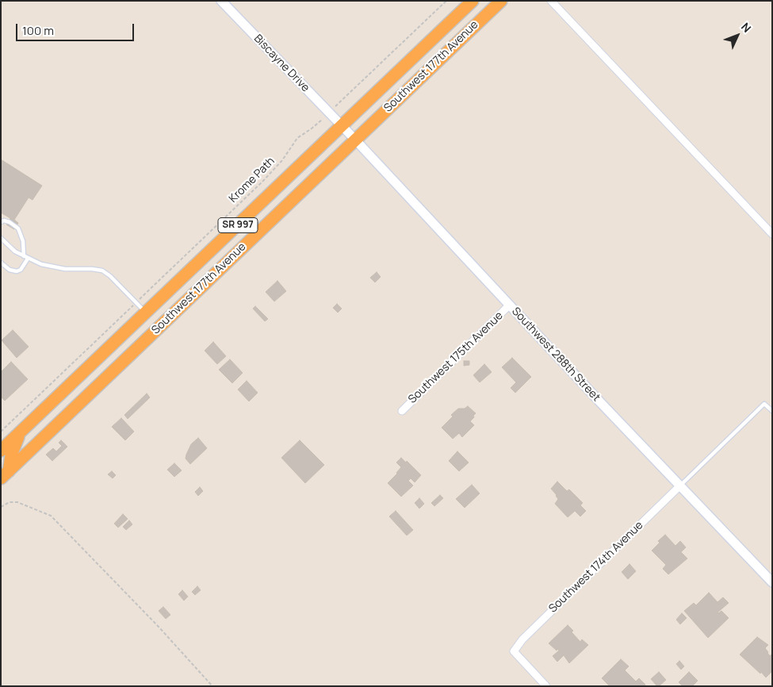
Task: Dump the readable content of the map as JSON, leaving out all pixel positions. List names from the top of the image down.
{
  "streets": {
    "highway": ["Southwest 177th Avenue", "SR 997"],
    "street": [
      "Biscayne Drive",
      "Southwest 288th Street",
      "Southwest 175th Avenue",
      "Southwest 174th Avenue"
    ],
    "path": ["Krome Path"]
  },
  "crossings": [
    ["Biscayne Drive", "Southwest 177th Avenue"],
    ["Biscayne Drive", "Southwest 288th Street"],
    ["Southwest 177th Avenue", "Southwest 288th Street"],
    ["Southwest 288th Street", "Southwest 175th Avenue"],
    ["Southwest 288th Street", "Southwest 174th Avenue"]
  ],
  "scale_bar": "100 m",
  "north": "top right"
}
